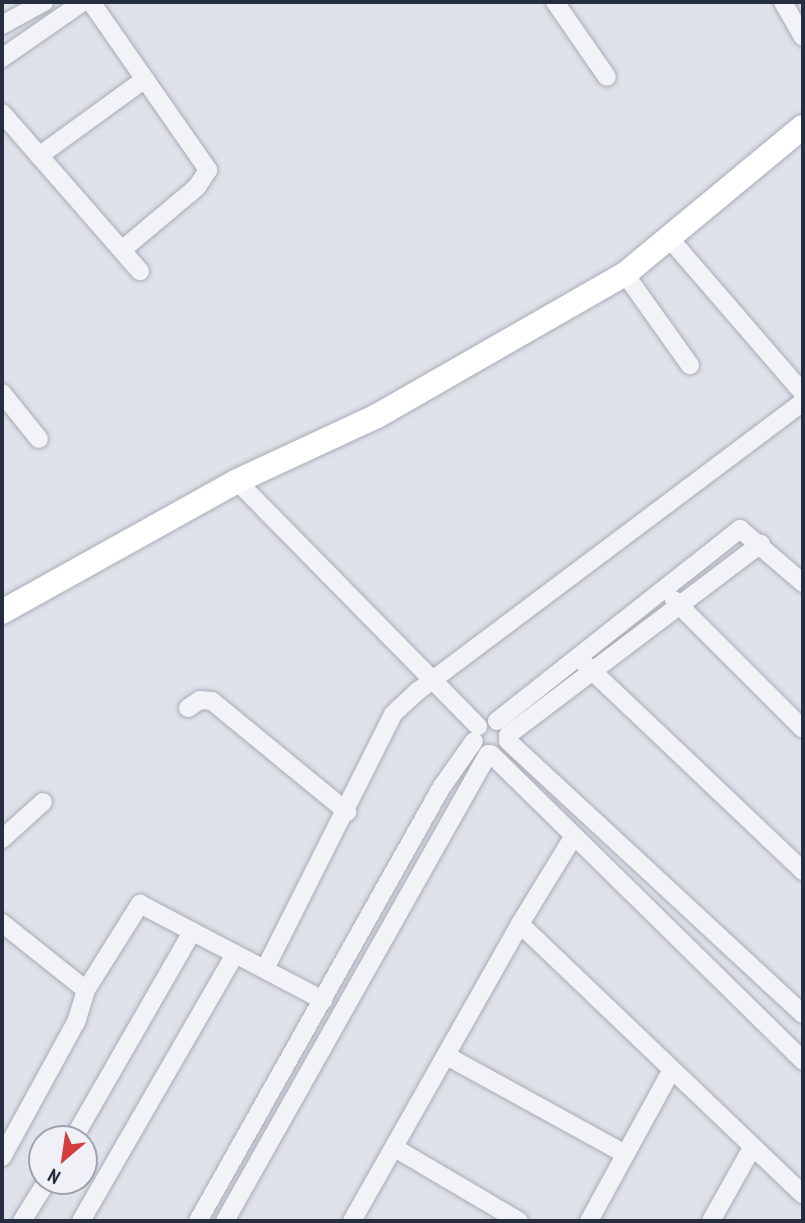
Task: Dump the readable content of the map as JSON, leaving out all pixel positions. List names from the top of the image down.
{
  "north": "bottom left"
}
